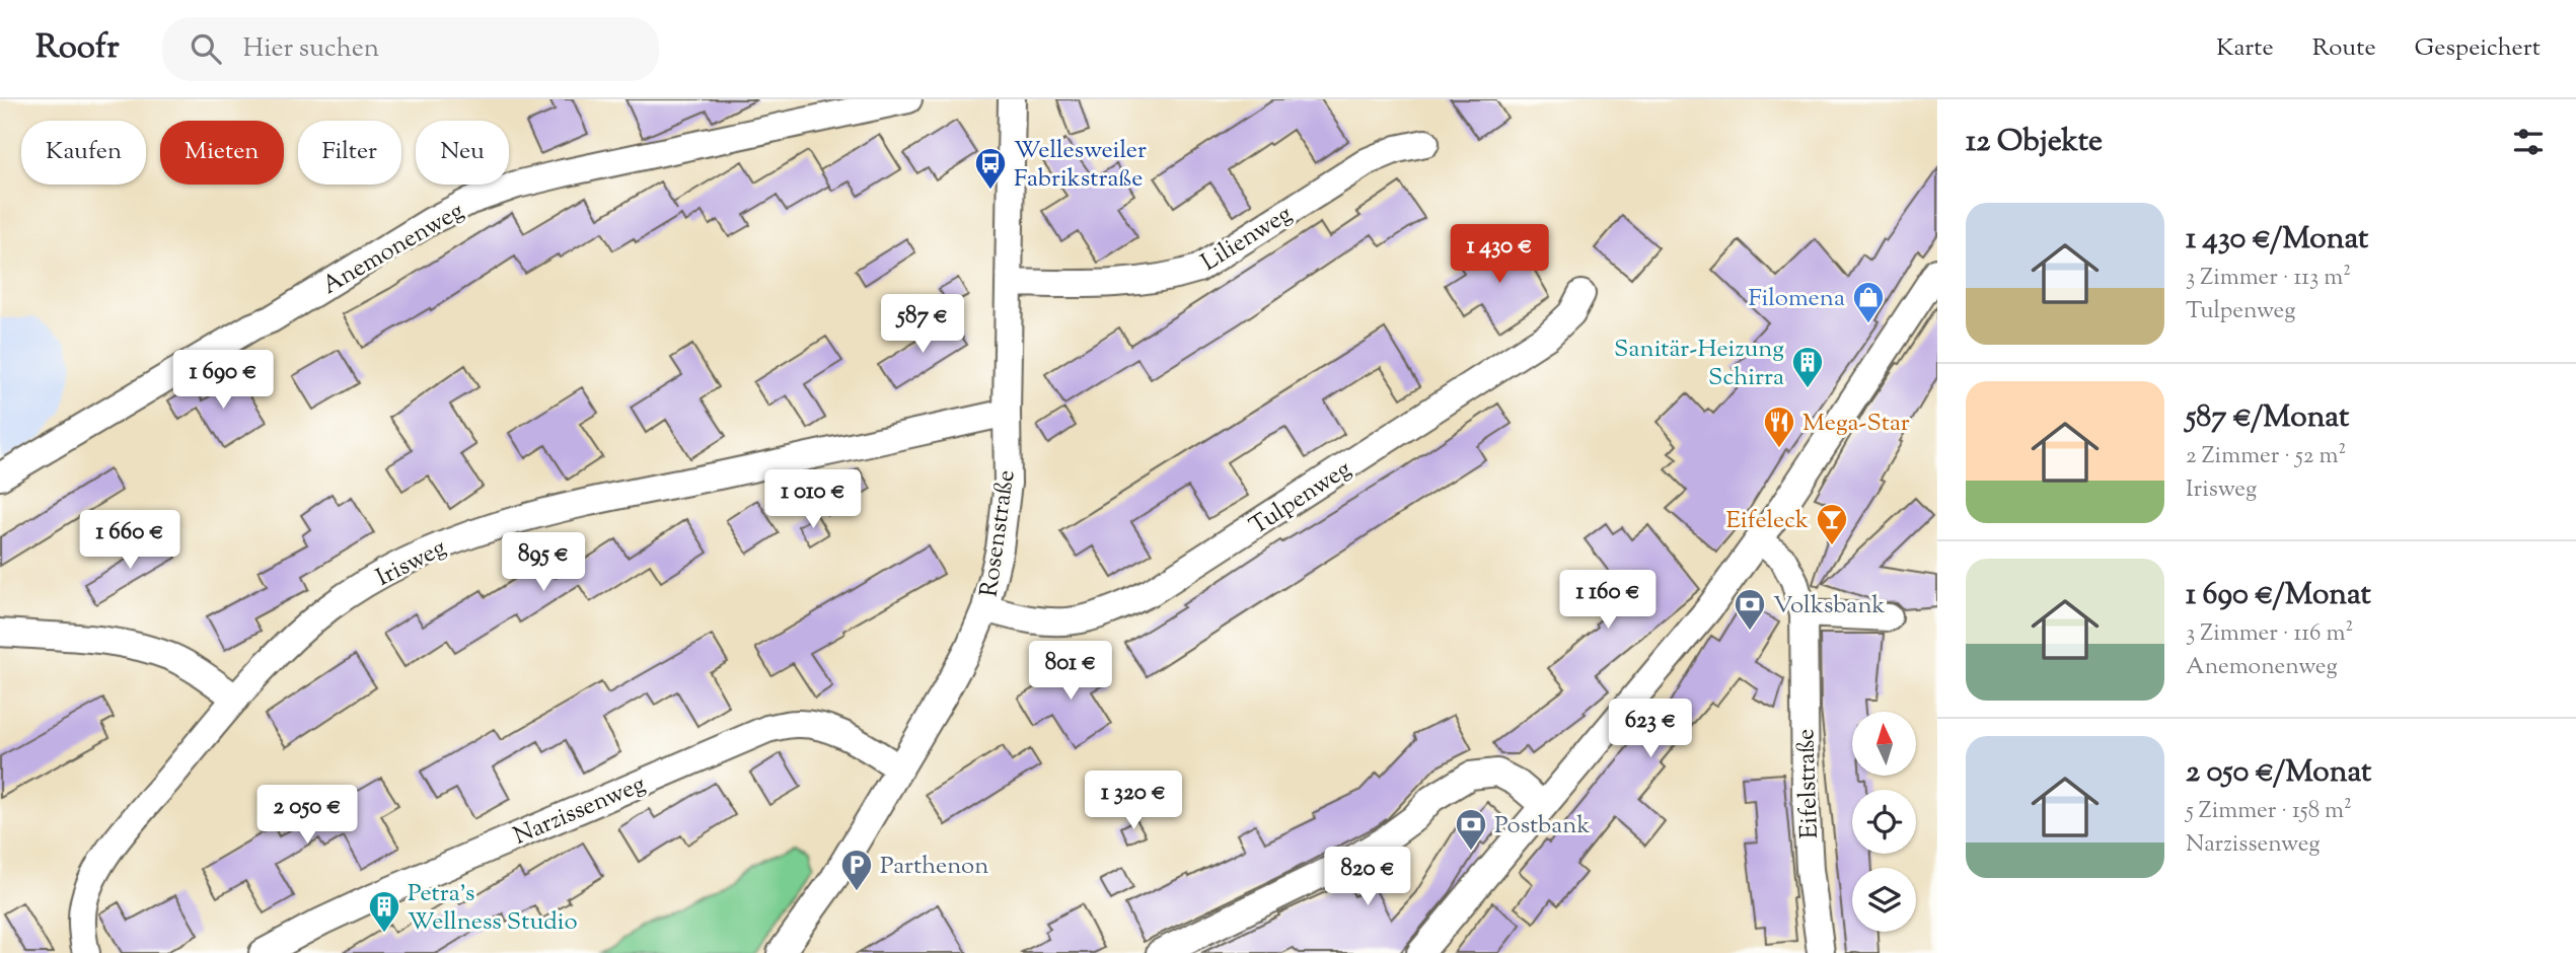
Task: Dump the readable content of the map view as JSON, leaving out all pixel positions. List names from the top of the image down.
{
  "streets": {
    "street": [
      "Lilienweg",
      "Anemonenweg",
      "Tulpenweg",
      "Rosenstraße",
      "Irisweg",
      "Eifelstraße",
      "Narzissenweg"
    ]
  },
  "crossings": [
    ["Lilienweg", "Rosenstraße"],
    ["Tulpenweg", "Rosenstraße"],
    ["Rosenstraße", "Irisweg"],
    ["Rosenstraße", "Narzissenweg"]
  ],
  "places": {
    "bus stop": ["Wellesweiler Fabrikstraße"],
    "shop": ["Filomena"],
    "building": ["Sanitär-Heizung Schirra", "Petra's Wellness Studio"],
    "restaurant": ["Mega-Star"],
    "bar": ["Eifeleck"],
    "bank": ["Volksbank", "Postbank"],
    "parking": ["Parthenon"]
  },
  "north": "top",
  "page": {
    "header": "Roofr",
    "search": "Hier suchen",
    "nav": ["Karte", "Route", "Gespeichert"],
    "heading": "12 Objekte",
    "chip": [
      "Kaufen",
      "Mieten",
      "Filter",
      "Neu"
    ],
    "list": [
      {
        "name": "1 430 €/Monat",
        "note": "3 Zimmer · 113 m² · Tulpenweg"
      },
      {
        "name": "587 €/Monat",
        "note": "2 Zimmer · 52 m² · Irisweg"
      },
      {
        "name": "1 690 €/Monat",
        "note": "3 Zimmer · 116 m² · Anemonenweg"
      },
      {
        "name": "2 050 €/Monat",
        "note": "5 Zimmer · 158 m² · Narzissenweg"
      }
    ],
    "price": [
      "1 430 €",
      "587 €",
      "1 690 €",
      "1 010 €",
      "1 660 €",
      "895 €",
      "1 160 €",
      "801 €",
      "623 €",
      "1 320 €",
      "2 050 €",
      "820 €"
    ]
  }
}
